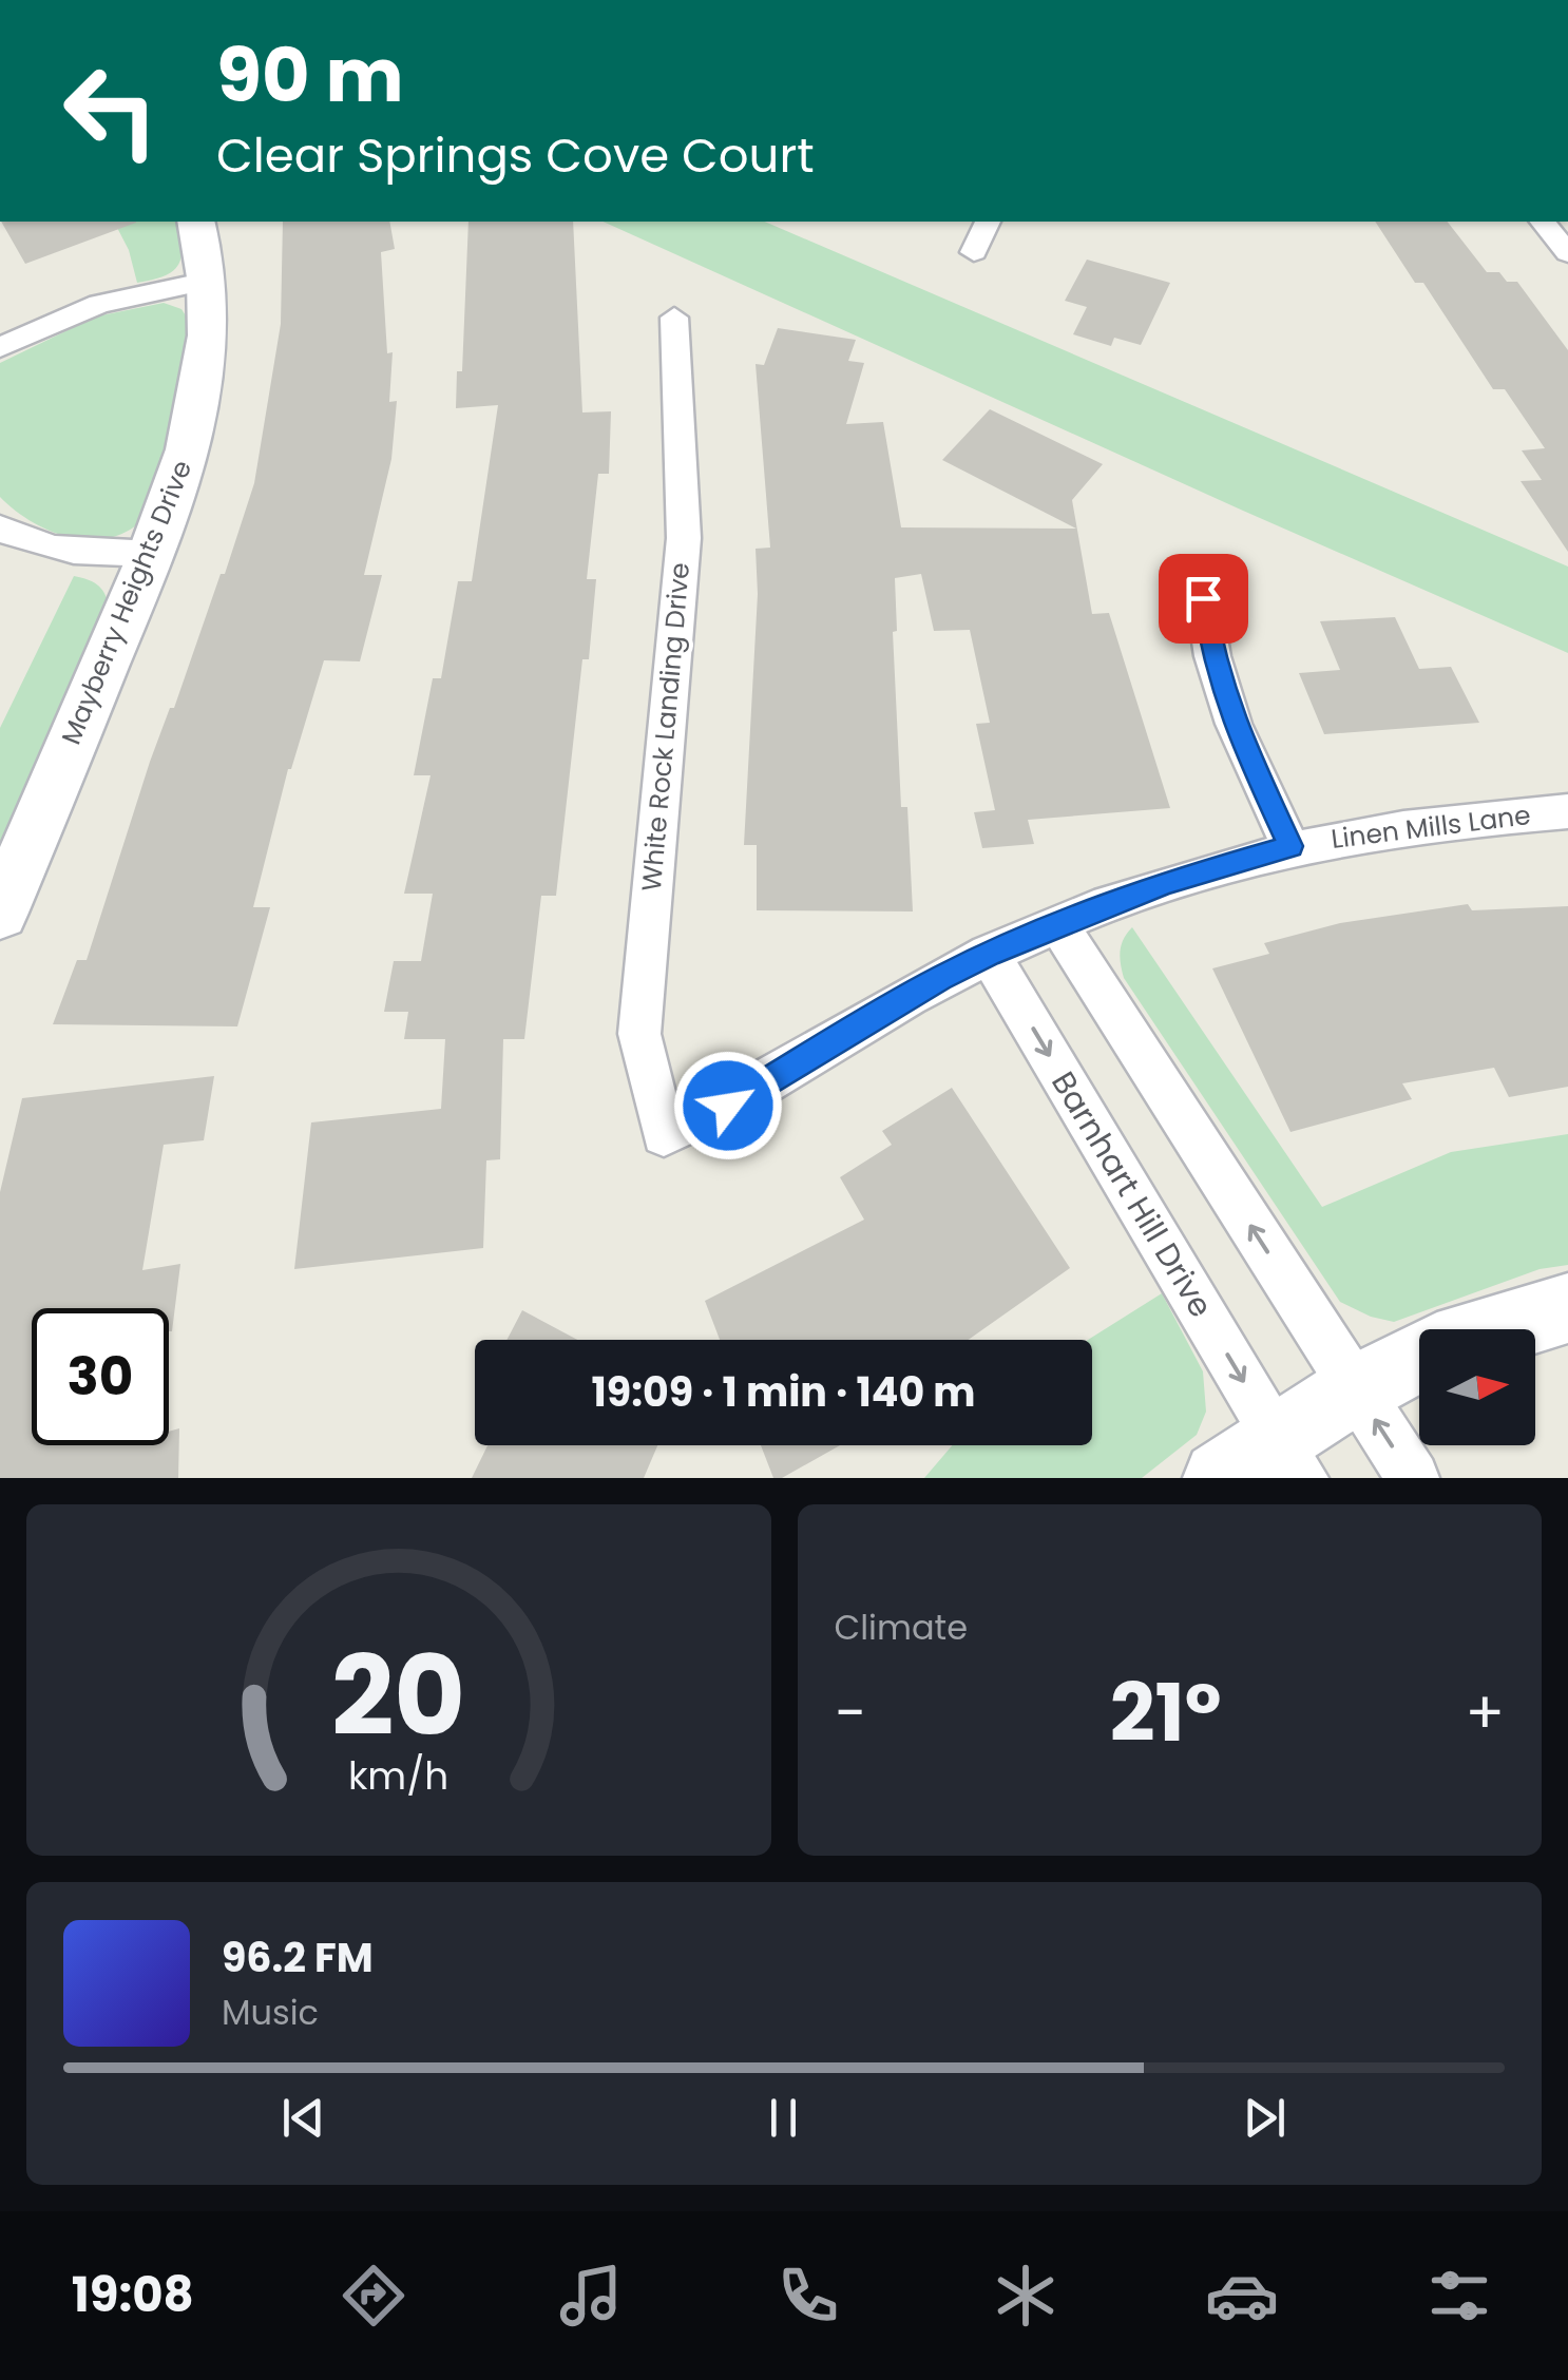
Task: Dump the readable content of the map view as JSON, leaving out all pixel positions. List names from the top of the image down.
{
  "streets": {
    "street": [
      "Mayberry Heights Drive",
      "White Rock Landing Drive",
      "Linen Mills Lane",
      "Barnhart Hill Drive"
    ]
  },
  "crossings": [
    ["White Rock Landing Drive", "Linen Mills Lane"],
    ["Linen Mills Lane", "Barnhart Hill Drive"]
  ],
  "north": "right",
  "page": {
    "turn": ["90 m", "Clear Springs Cove Court"],
    "limit": "30",
    "trip": "19:09 · 1 min · 140 m",
    "tile": "Climate",
    "heat": ["−", "21°", "+"],
    "song": ["96.2 FM", "Music"],
    "tabs": "19:08",
    "gauge": ["20", "km/h"]
  }
}
